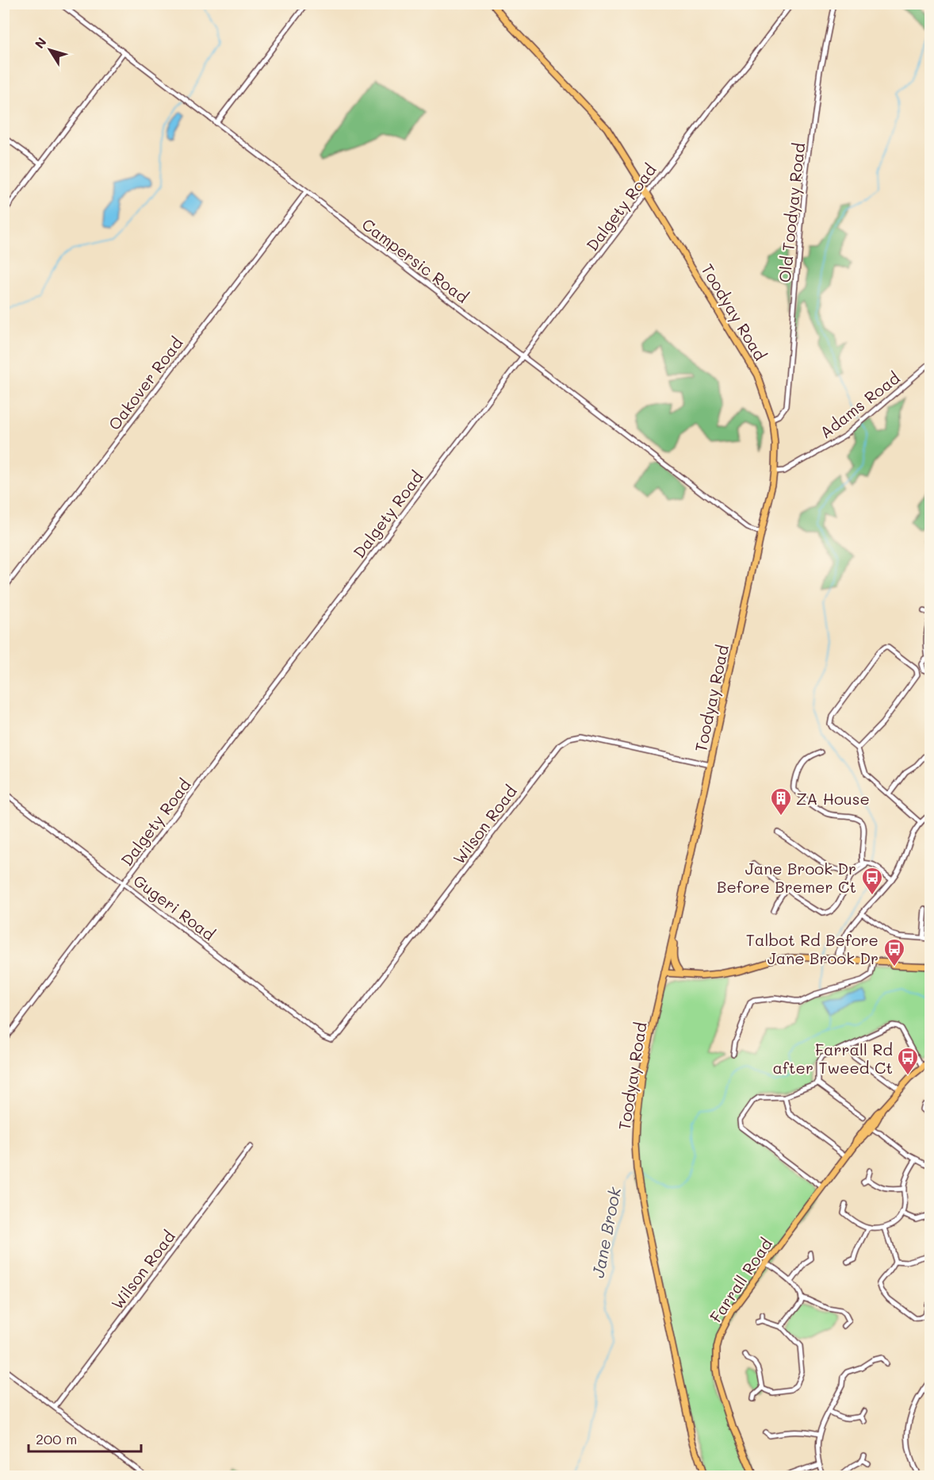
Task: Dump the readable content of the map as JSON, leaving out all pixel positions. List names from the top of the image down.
{
  "streets": {
    "main road": ["Toodyay Road", "Farrall Road"],
    "street": [
      "Dalgety Road",
      "Old Toodyay Road",
      "Campersic Road",
      "Oakover Road",
      "Adams Road",
      "Wilson Road",
      "Gugeri Road"
    ]
  },
  "crossings": [
    ["Dalgety Road", "Campersic Road"],
    ["Dalgety Road", "Toodyay Road"],
    ["Dalgety Road", "Gugeri Road"],
    ["Old Toodyay Road", "Toodyay Road"],
    ["Campersic Road", "Toodyay Road"],
    ["Campersic Road", "Oakover Road"],
    ["Toodyay Road", "Adams Road"],
    ["Toodyay Road", "Wilson Road"],
    ["Wilson Road", "Gugeri Road"]
  ],
  "water": ["Jane Brook"],
  "places": {
    "building": ["ZA House"],
    "bus stop": ["Jane Brook Dr Before Bremer Ct", "Talbot Rd Before Jane Brook Dr", "Farrall Rd after Tweed Ct"]
  },
  "scale_bar": "200 m",
  "north": "top left"
}
